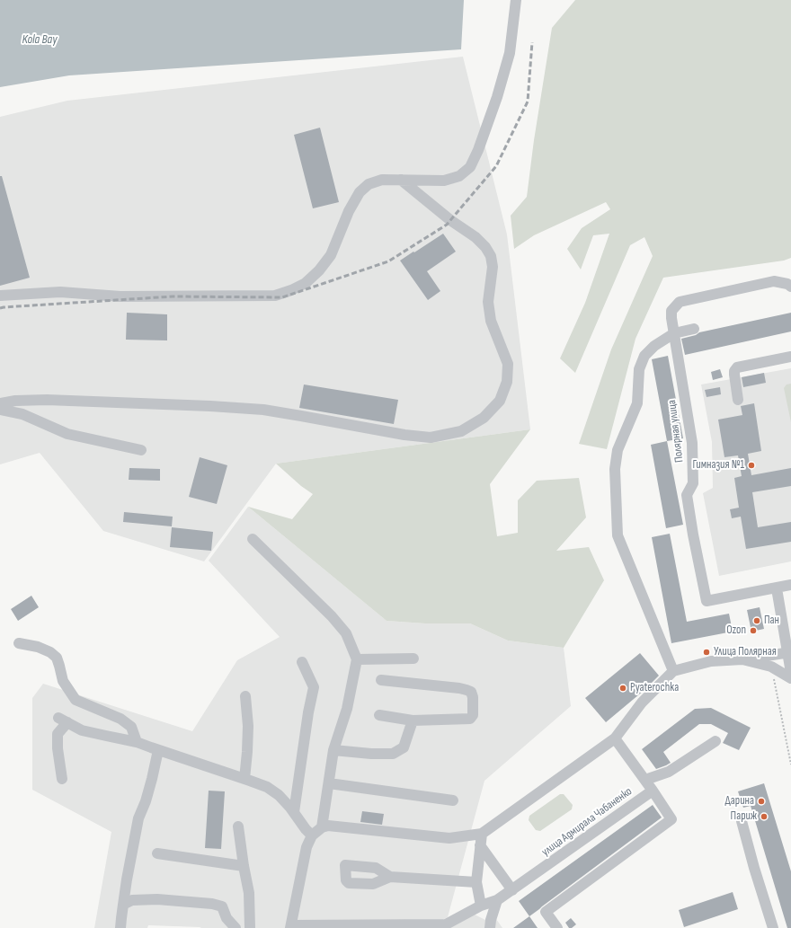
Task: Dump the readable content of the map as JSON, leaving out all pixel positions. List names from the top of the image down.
{
  "streets": {
    "street": ["Полярная улица", "улица Адмирала Чабаненко"]
  },
  "water": ["Kola Bay"],
  "places": [
    "Гимназия №1",
    "Пан",
    "Ozon",
    "Улица Полярная",
    "Pyaterochka",
    "Дарина",
    "Париж"
  ]
}
